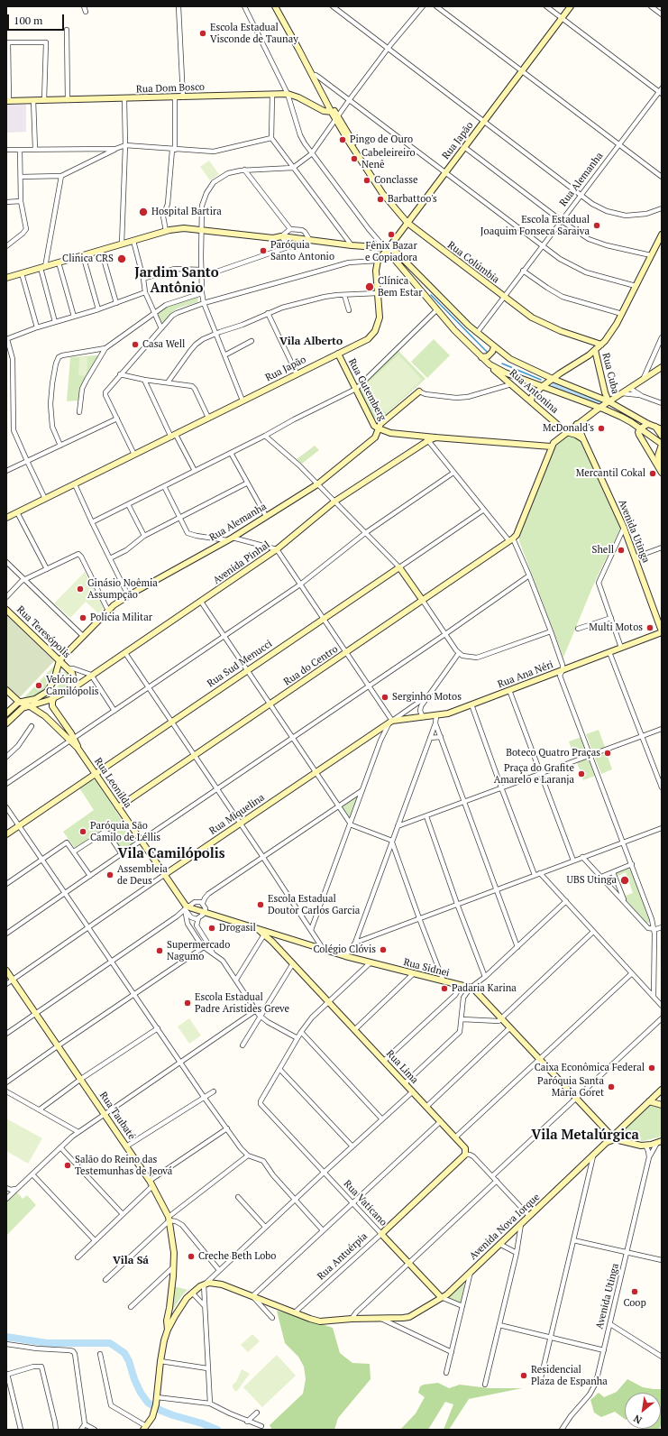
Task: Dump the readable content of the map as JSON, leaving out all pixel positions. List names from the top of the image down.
{
  "streets": {
    "main road": [
      "Rua Dom Bosco",
      "Rua Japão",
      "Rua Alemanha",
      "Rua Colúmbia",
      "Rua Cuba",
      "Rua Gutemberg",
      "Rua Antonina",
      "Avenida Utinga",
      "Avenida Pinhal",
      "Rua Teresópolis",
      "Rua Sud Menucci",
      "Rua do Centro",
      "Rua Ana Néri",
      "Rua Leonilda",
      "Rua Miquelina",
      "Rua Sidnei",
      "Rua Lima",
      "Rua Taubaté",
      "Rua Vaticano",
      "Avenida Nova Iorque",
      "Rua Antuérpia"
    ]
  },
  "crossings": [
    ["Rua Dom Bosco", "Rua Colúmbia"],
    ["Rua Japão", "Rua Colúmbia"],
    ["Rua Japão", "Rua Gutemberg"],
    ["Rua Alemanha", "Rua Colúmbia"],
    ["Rua Alemanha", "Rua Gutemberg"],
    ["Rua Alemanha", "Rua Teresópolis"],
    ["Rua Gutemberg", "Avenida Pinhal"],
    ["Avenida Utinga", "Rua Ana Néri"],
    ["Rua Sud Menucci", "Rua Leonilda"],
    ["Rua do Centro", "Rua Leonilda"],
    ["Rua Ana Néri", "Rua Miquelina"],
    ["Rua Leonilda", "Rua Miquelina"],
    ["Rua Leonilda", "Rua Sidnei"],
    ["Rua Miquelina", "Rua Taubaté"],
    ["Rua Sidnei", "Rua Lima"],
    ["Rua Sidnei", "Avenida Nova Iorque"],
    ["Rua Lima", "Rua Antuérpia"],
    ["Rua Vaticano", "Avenida Nova Iorque"],
    ["Rua Vaticano", "Rua Antuérpia"]
  ],
  "districts": [
    "Jardim Santo Antônio",
    "Vila Alberto",
    "Vila Camilópolis",
    "Vila Metalúrgica",
    "Vila Sá"
  ],
  "places": [
    "Escola Estadual Visconde de Taunay",
    "Pingo de Ouro",
    "Cabeleireiro Nenê",
    "Conclasse",
    "Barbattoo's",
    "Hospital Bartira",
    "Escola Estadual Joaquim Fonseca Saraiva",
    "Fênix Bazar e Copiadora",
    "Paróquia Santo Antonio",
    "Clinica CRS",
    "Clínica Bem Estar",
    "Casa Well",
    "McDonald's",
    "Mercantil Cokal",
    "Shell",
    "Ginásio Noêmia Assumpção",
    "Polícia Militar",
    "Multi Motos",
    "Velório Camilópolis",
    "Serginho Motos",
    "Boteco Quatro Praças",
    "Praça do Grafite Amarelo e Laranja",
    "Paróquia São Camilo de Léllis",
    "Assembleia de Deus",
    "UBS Utinga",
    "Escola Estadual Doutor Carlos Garcia",
    "Drogasil",
    "Colégio Clóvis",
    "Supermercado Nagumo",
    "Padaria Karina",
    "Escola Estadual Padre Aristides Greve",
    "Caixa Econômica Federal",
    "Paróquia Santa Maria Goret",
    "Salão do Reino das Testemunhas de Jeová",
    "Creche Beth Lobo",
    "Coop",
    "Residencial Plaza de Espanha"
  ],
  "scale_bar": "100 m",
  "north": "bottom left"
}
